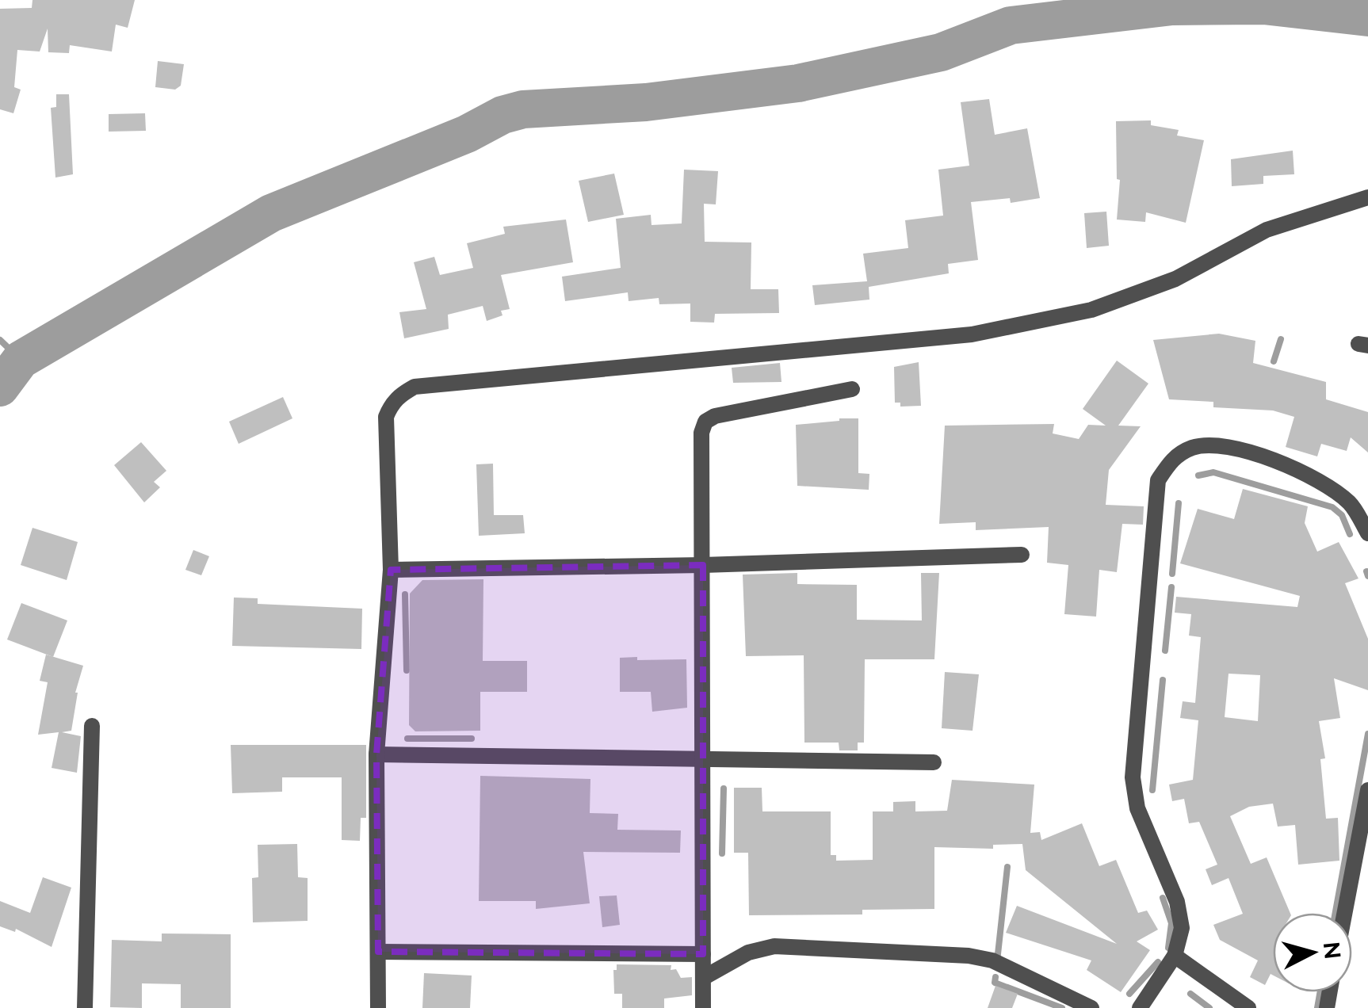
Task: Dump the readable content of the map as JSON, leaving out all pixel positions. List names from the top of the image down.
{
  "north": "right"
}
